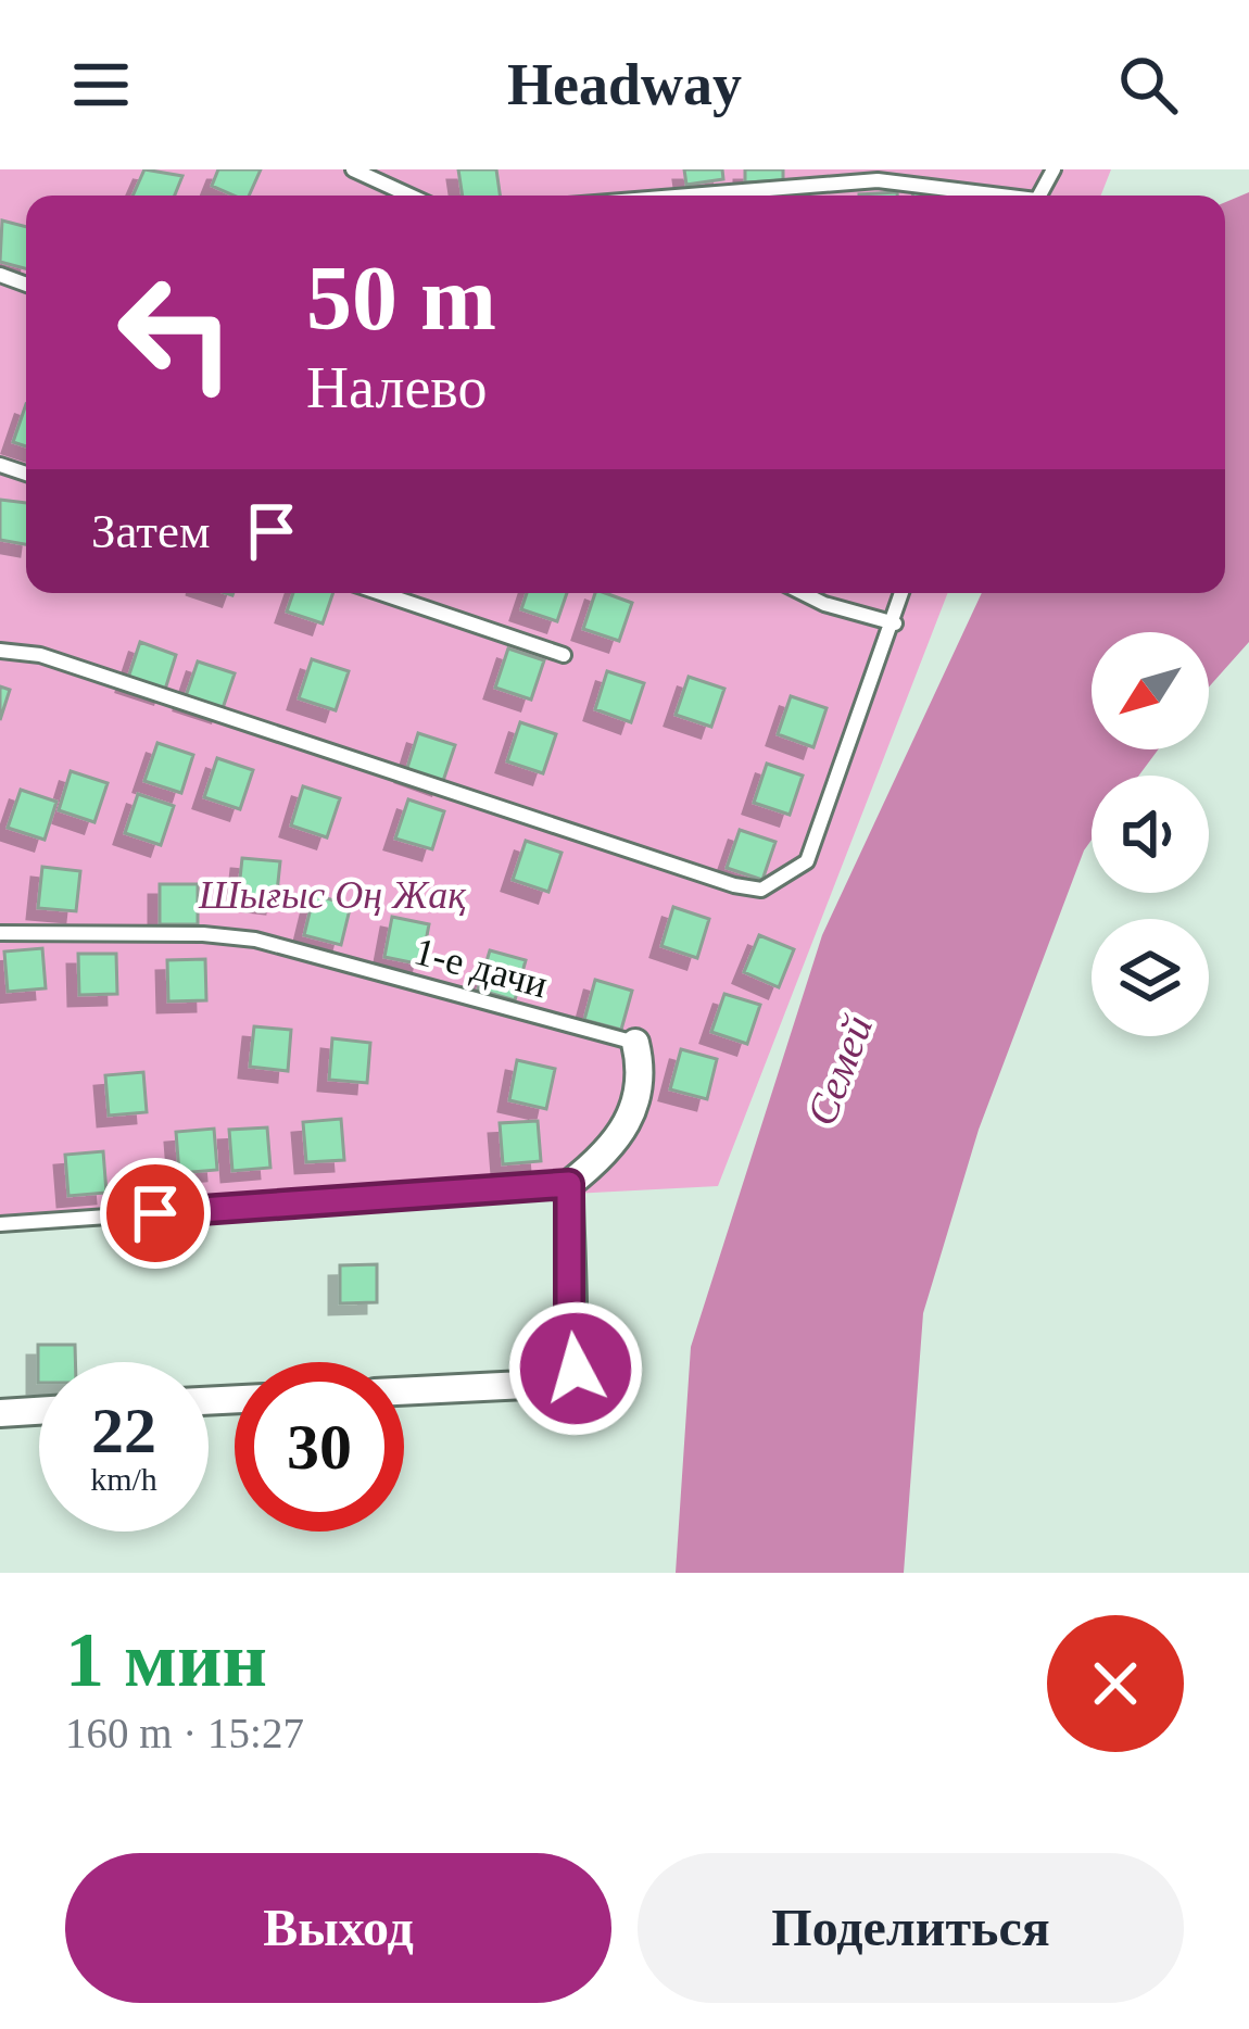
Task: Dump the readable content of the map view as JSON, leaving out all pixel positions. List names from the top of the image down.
{
  "streets": {
    "lane": ["1-е дачи"]
  },
  "water": ["Семей"],
  "parks": ["Шығыс Оң Жақ"],
  "north": "bottom left",
  "page": {
    "header": "Headway",
    "turn": ["50 m", "Налево"],
    "then": "Затем",
    "speed": "22 km/h",
    "limit": "30",
    "heading": ["1 мин", "160 m · 15:27"],
    "buttons": ["Выход", "Поделиться"]
  }
}
